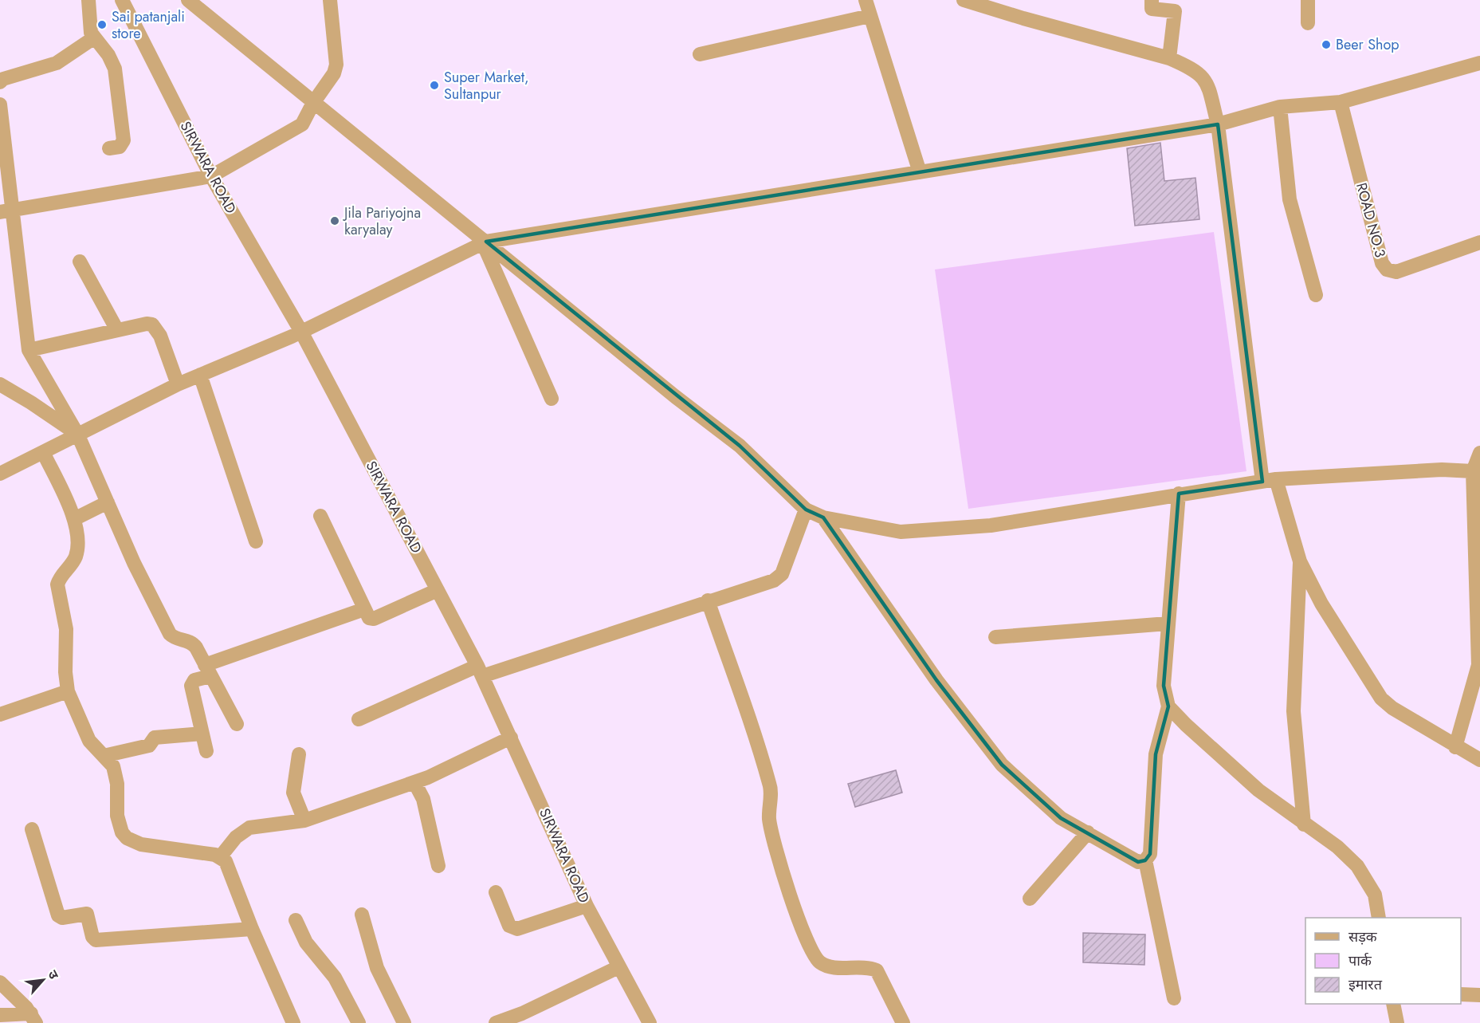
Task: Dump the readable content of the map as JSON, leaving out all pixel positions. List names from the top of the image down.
{
  "streets": {
    "street": ["SIRWARA ROAD", "ROAD NO.3"]
  },
  "places": [
    "Sai patanjali store",
    "Beer Shop",
    "Super Market, Sultanpur",
    "Jila Pariyojna karyalay"
  ],
  "legend": ["सड़क", "पार्क", "इमारत"],
  "north": "top right"
}
